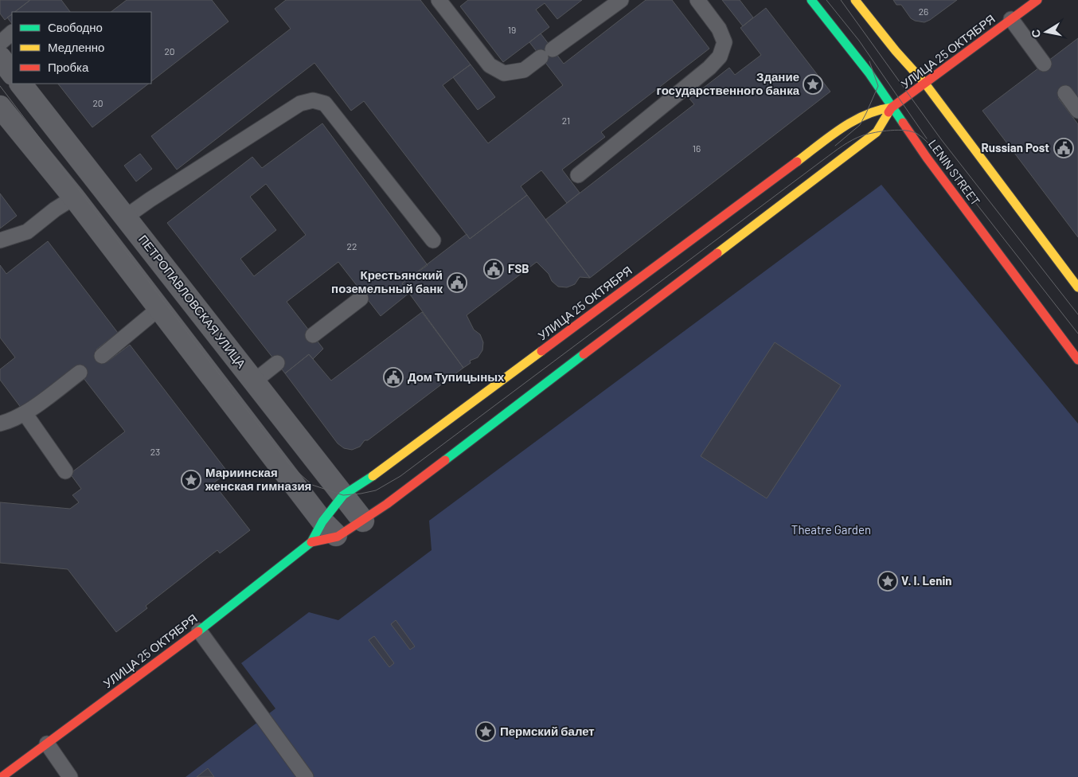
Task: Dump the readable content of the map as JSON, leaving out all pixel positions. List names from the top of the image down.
{
  "streets": {
    "street": ["УЛИЦА 25 ОКТЯБРЯ", "LENIN STREET", "ПЕТРОПАВЛОВСКАЯ УЛИЦА"]
  },
  "crossings": [
    ["УЛИЦА 25 ОКТЯБРЯ", "LENIN STREET"],
    ["УЛИЦА 25 ОКТЯБРЯ", "ПЕТРОПАВЛОВСКАЯ УЛИЦА"]
  ],
  "parks": ["Theatre Garden"],
  "places": {
    "place": [
      "Здание государственного банка",
      "Мариинская женская гимназия",
      "V. I. Lenin",
      "Пермский балет"
    ],
    "public building": [
      "Russian Post",
      "FSB",
      "Крестьянский поземельный банк",
      "Дом Тупицыных"
    ]
  },
  "house_numbers": [
    "26",
    "19",
    "20",
    "20",
    "21",
    "16",
    "22",
    "23"
  ],
  "legend": ["Свободно", "Медленно", "Пробка"],
  "north": "left"
}
